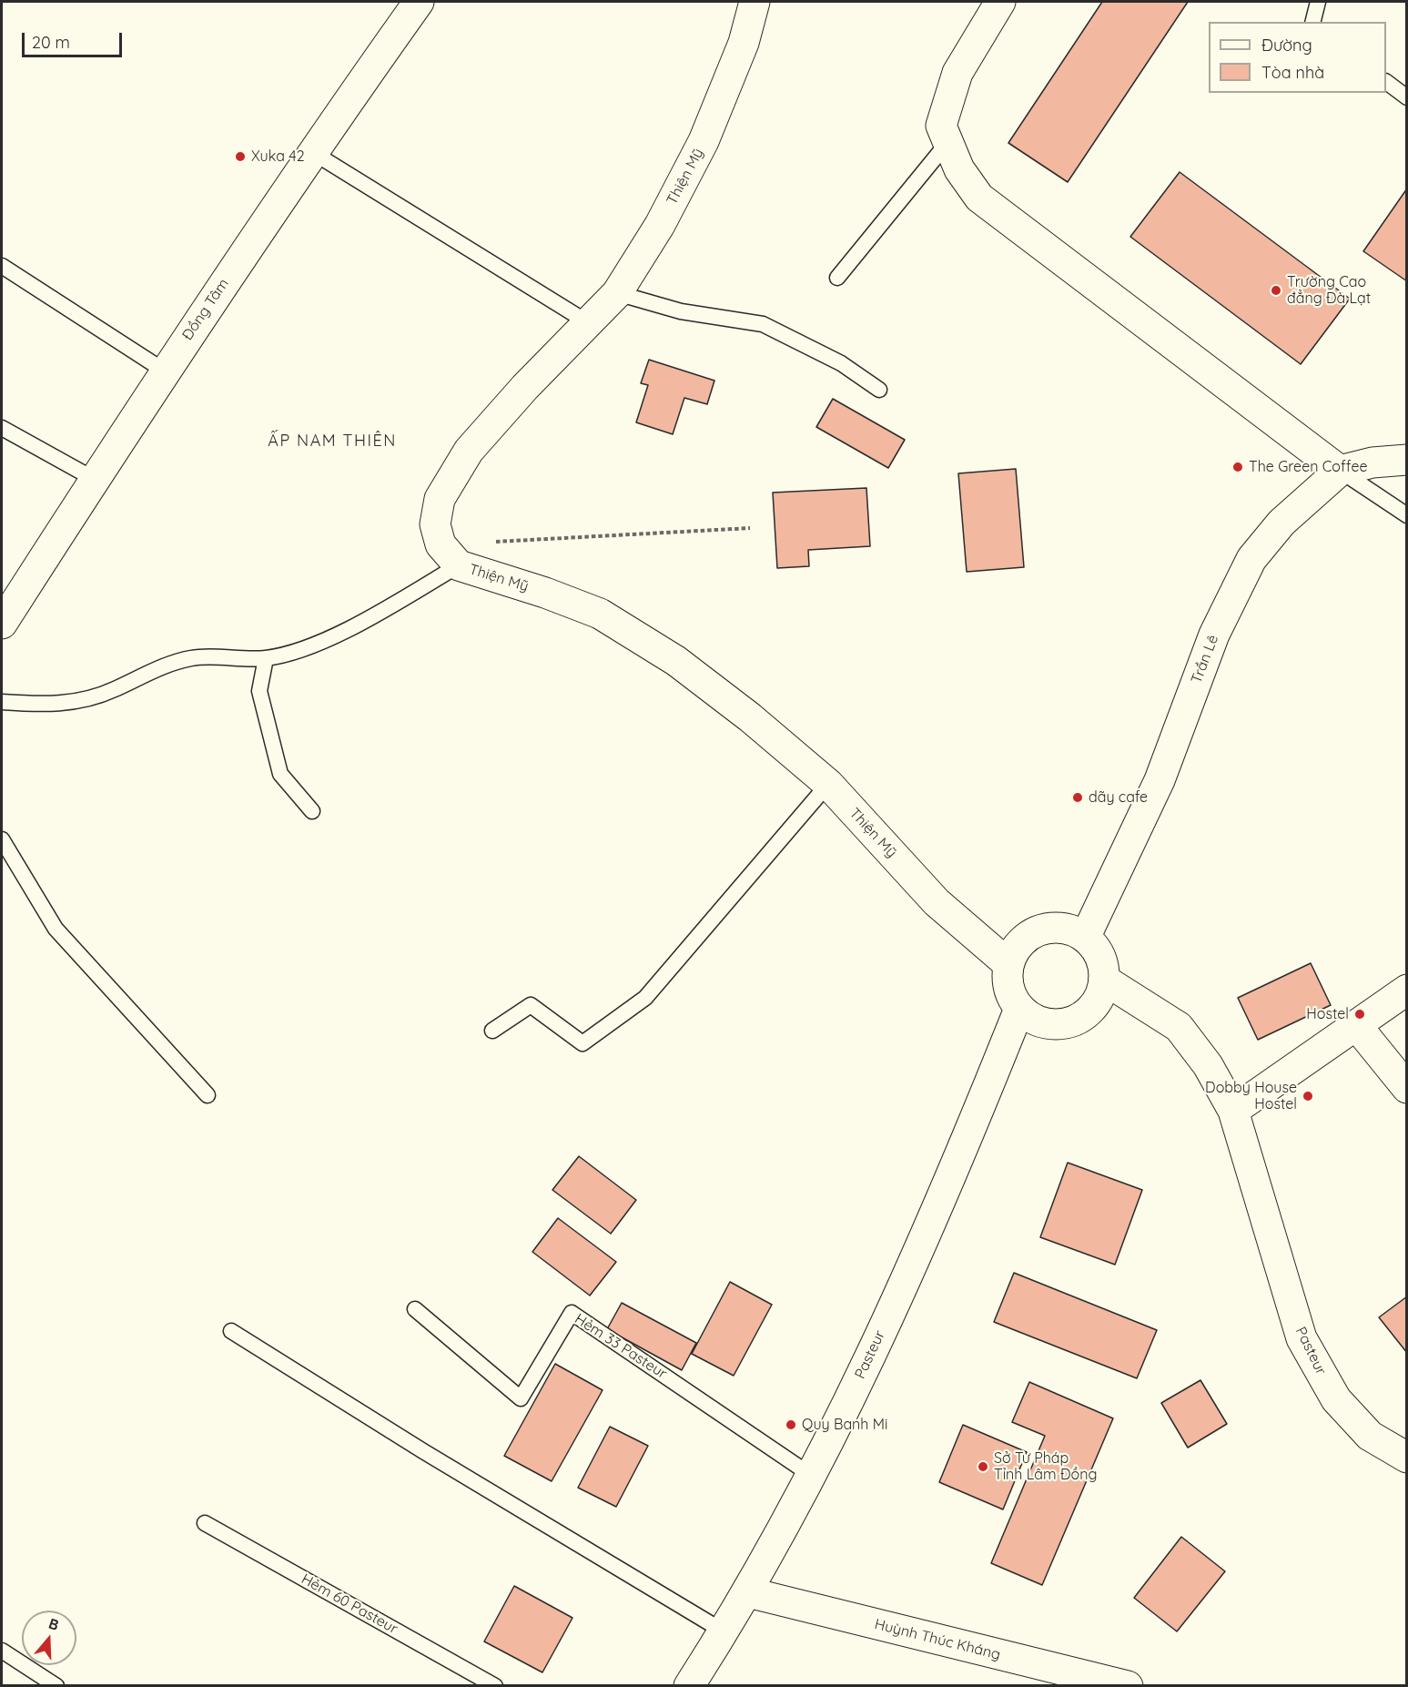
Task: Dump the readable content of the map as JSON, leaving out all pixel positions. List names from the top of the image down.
{
  "streets": {
    "street": [
      "Thiện Mỹ",
      "Đồng Tâm",
      "Trần Lê",
      "Pasteur",
      "Huỳnh Thúc Kháng"
    ],
    "lane": ["Hẻm 33 Pasteur", "Hẻm 60 Pasteur"]
  },
  "crossings": [
    ["Thiện Mỹ", "Trần Lê"],
    ["Thiện Mỹ", "Pasteur"],
    ["Trần Lê", "Pasteur"],
    ["Hẻm 33 Pasteur", "Pasteur"],
    ["Pasteur", "Huỳnh Thúc Kháng"]
  ],
  "districts": ["ẤP NAM THIÊN"],
  "places": [
    "Xuka 42",
    "Trường Cao đẳng Đà Lạt",
    "The Green Coffee",
    "dãy cafe",
    "Hostel",
    "Dobby House Hostel",
    "Quy Banh Mi",
    "Sở Tư Pháp Tỉnh Lâm Đồng"
  ],
  "legend": ["Đường", "Tòa nhà"],
  "scale_bar": "20 m",
  "north": "top"
}
